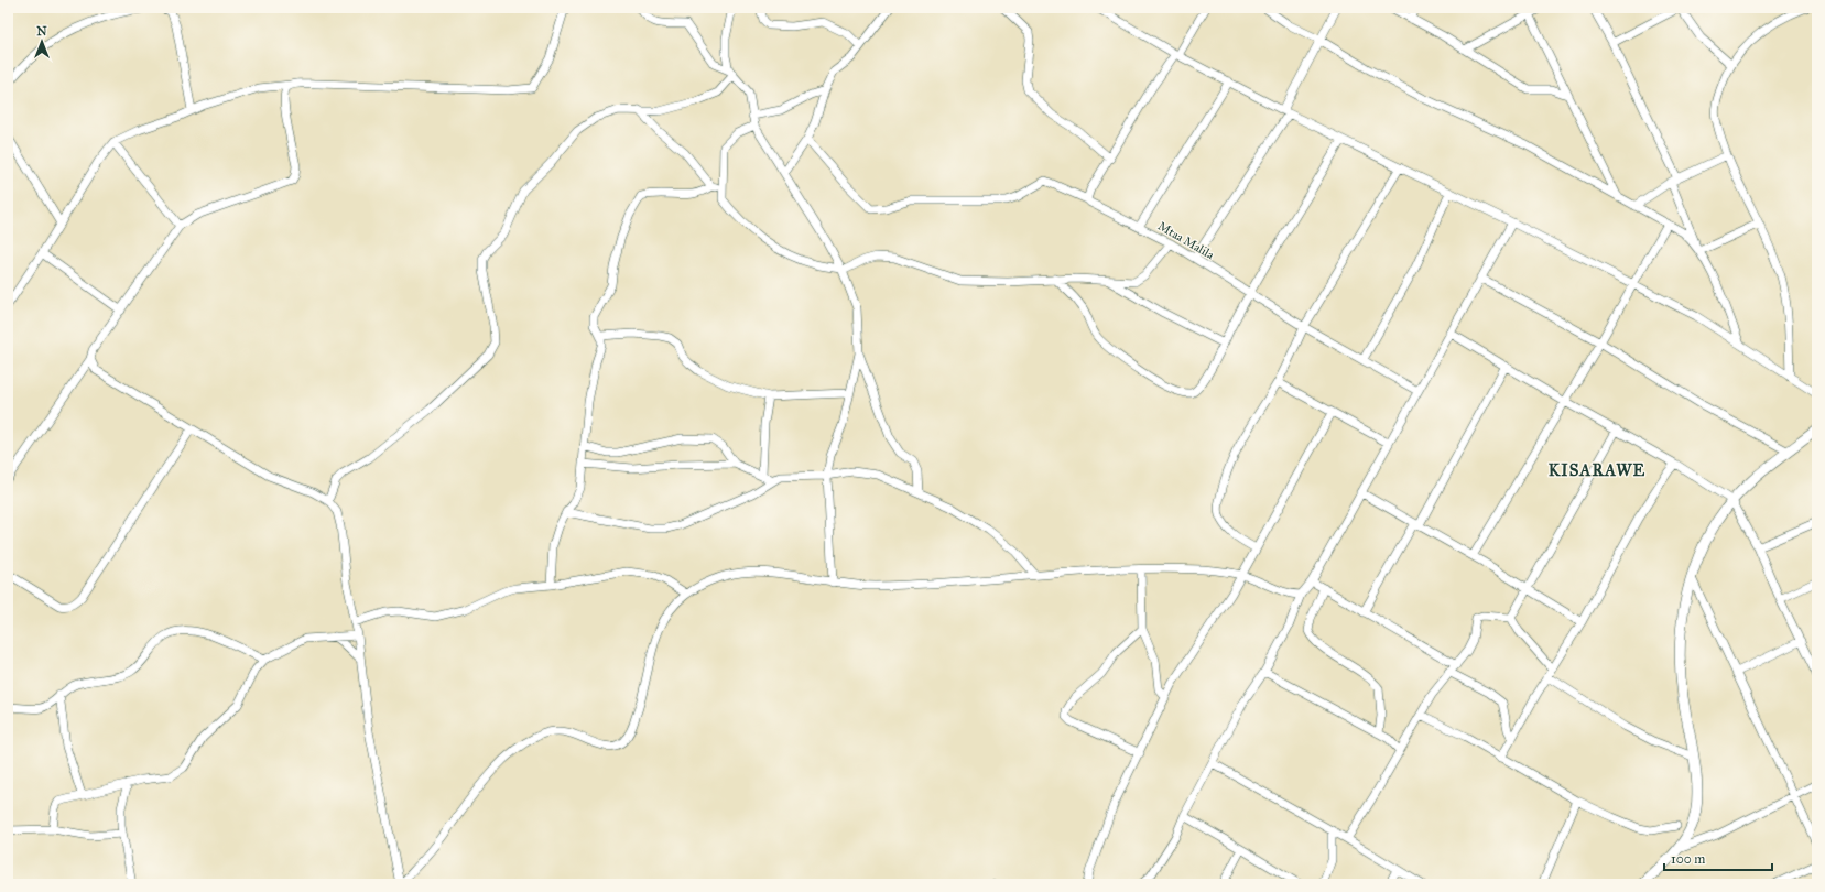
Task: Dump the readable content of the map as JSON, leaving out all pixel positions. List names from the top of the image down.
{
  "streets": {
    "street": ["Mtaa Malila"]
  },
  "districts": ["KISARAWE"],
  "scale_bar": "100 m",
  "north": "top"
}
